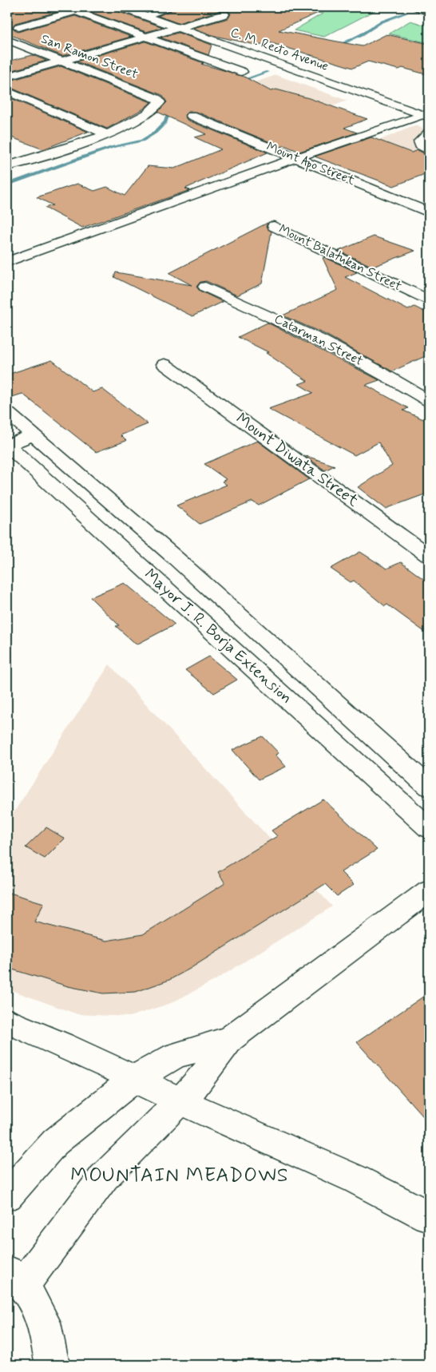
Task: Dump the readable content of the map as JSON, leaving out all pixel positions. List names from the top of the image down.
{
  "streets": {
    "main road": [
      "C. M. Recto Avenue",
      "San Ramon Street",
      "Mount Apo Street",
      "Mount Balatukan Street",
      "Catarman Street",
      "Mount Diwata Street",
      "Mayor J. R. Borja Extension"
    ]
  },
  "districts": ["MOUNTAIN MEADOWS"]
}
